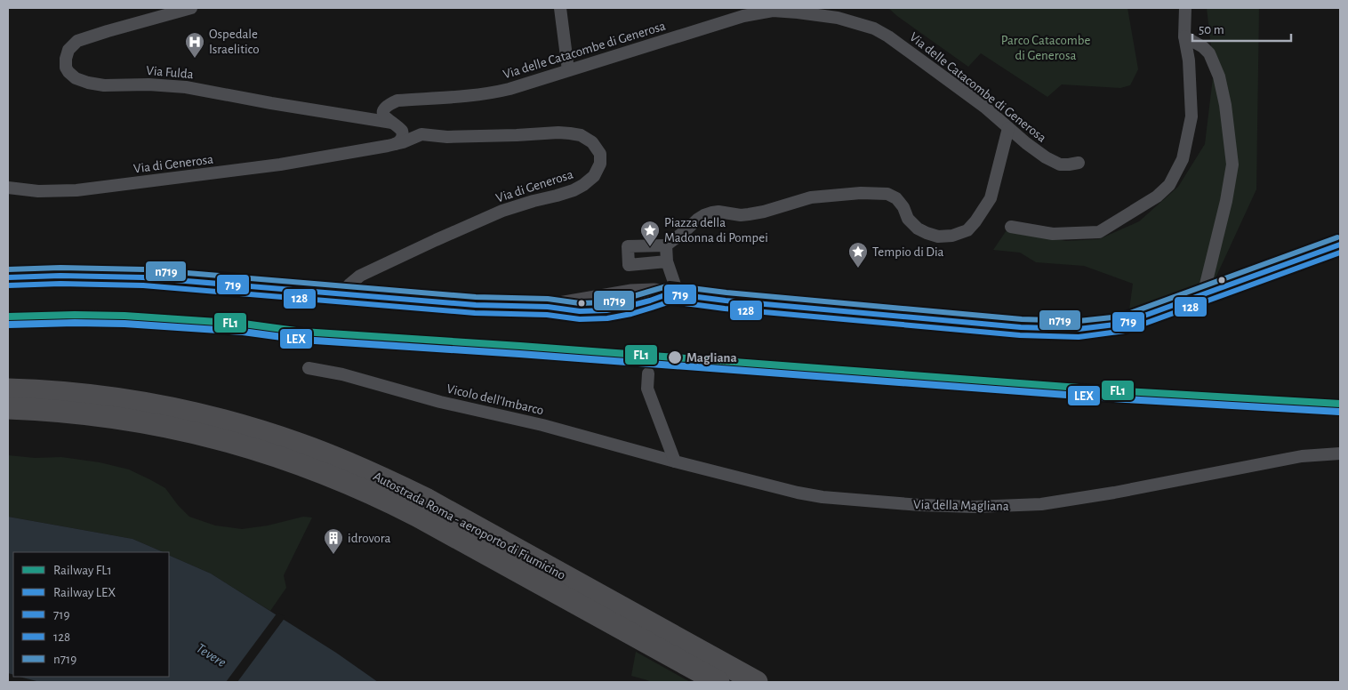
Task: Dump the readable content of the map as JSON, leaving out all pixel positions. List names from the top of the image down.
{
  "streets": {
    "highway": ["Autostrada Roma - aeroporto di Fiumicino"],
    "street": [
      "Via delle Catacombe di Generosa",
      "Via Fulda",
      "Via di Generosa",
      "Vicolo dell'Imbarco",
      "Via della Magliana"
    ]
  },
  "crossings": [
    ["Via delle Catacombe di Generosa", "Via Fulda"],
    ["Via Fulda", "Via di Generosa"],
    ["Vicolo dell'Imbarco", "Via della Magliana"]
  ],
  "water": ["Tevere"],
  "parks": ["Parco Catacombe di Generosa"],
  "places": {
    "hospital": ["Ospedale Israelitico"],
    "place": ["Piazza della Madonna di Pompei", "Tempio di Dia"],
    "other": ["Magliana"],
    "building": ["idrovora"]
  },
  "lines": [
    "transit line n719",
    "transit line 719",
    "transit line 128",
    "rail line FL1",
    "rail line LEX"
  ],
  "legend": [
    "Railway FL1",
    "Railway LEX",
    "719",
    "128",
    "n719"
  ],
  "scale_bar": "50 m"
}
